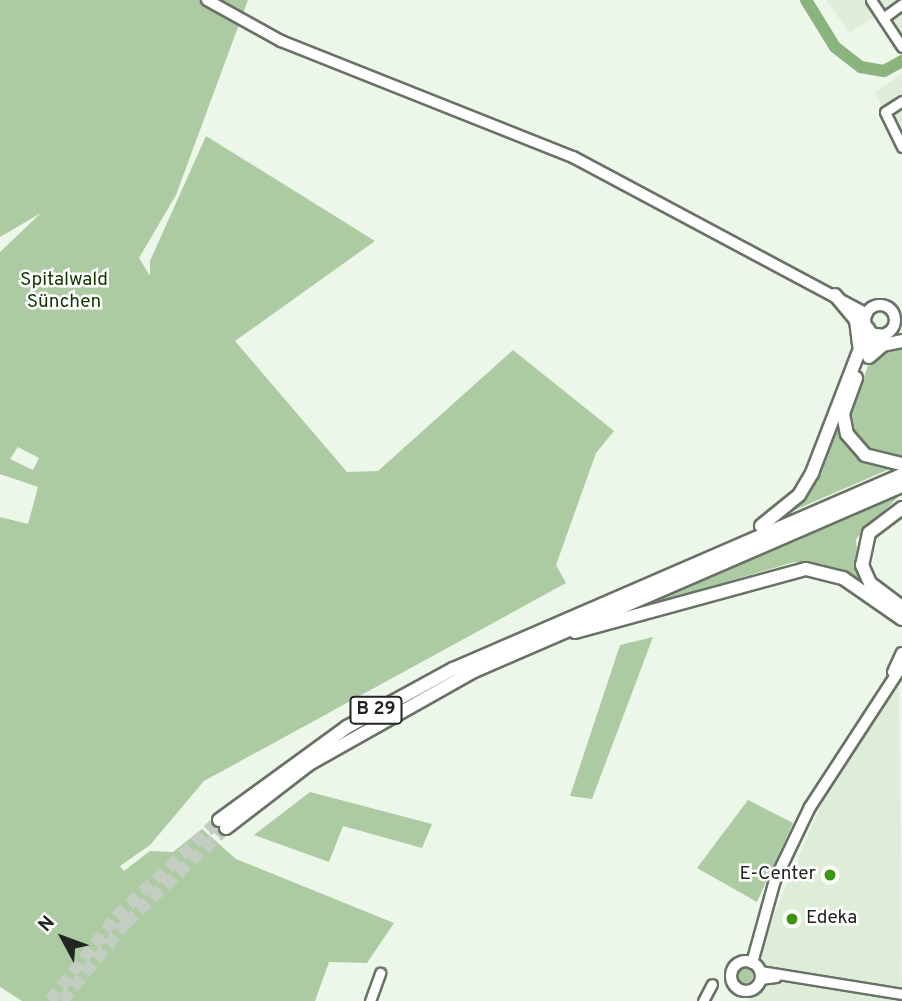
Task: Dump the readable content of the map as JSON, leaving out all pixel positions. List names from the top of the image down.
{
  "streets": {
    "highway": ["B 29"]
  },
  "parks": ["Spitalwald Sünchen"],
  "places": ["E-Center", "Edeka"],
  "north": "top left"
}
